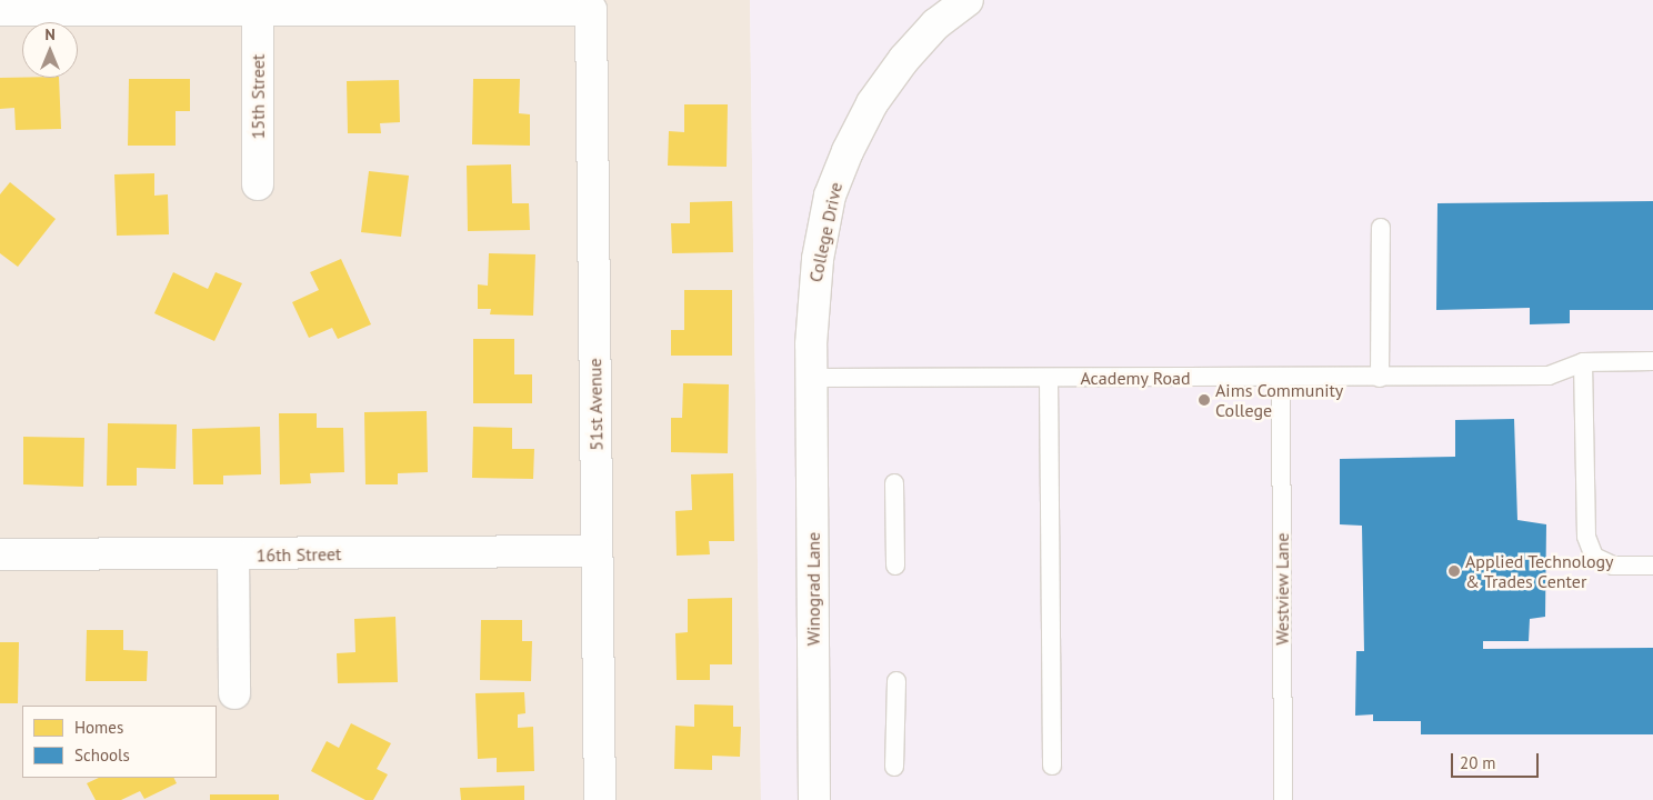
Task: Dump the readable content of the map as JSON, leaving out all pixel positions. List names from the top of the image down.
{
  "streets": {
    "street": [
      "15th Street",
      "College Drive",
      "51st Avenue",
      "16th Street",
      "Winograd Lane"
    ],
    "lane": ["Academy Road", "Westview Lane"]
  },
  "crossings": [
    ["15th Street", "51st Avenue"],
    ["College Drive", "Academy Road"],
    ["College Drive", "Winograd Lane"],
    ["Academy Road", "Winograd Lane"],
    ["Academy Road", "Westview Lane"],
    ["51st Avenue", "16th Street"]
  ],
  "places": ["Aims Community College", "Applied Technology & Trades Center"],
  "legend": ["Homes", "Schools"],
  "scale_bar": "20 m",
  "north": "top"
}
